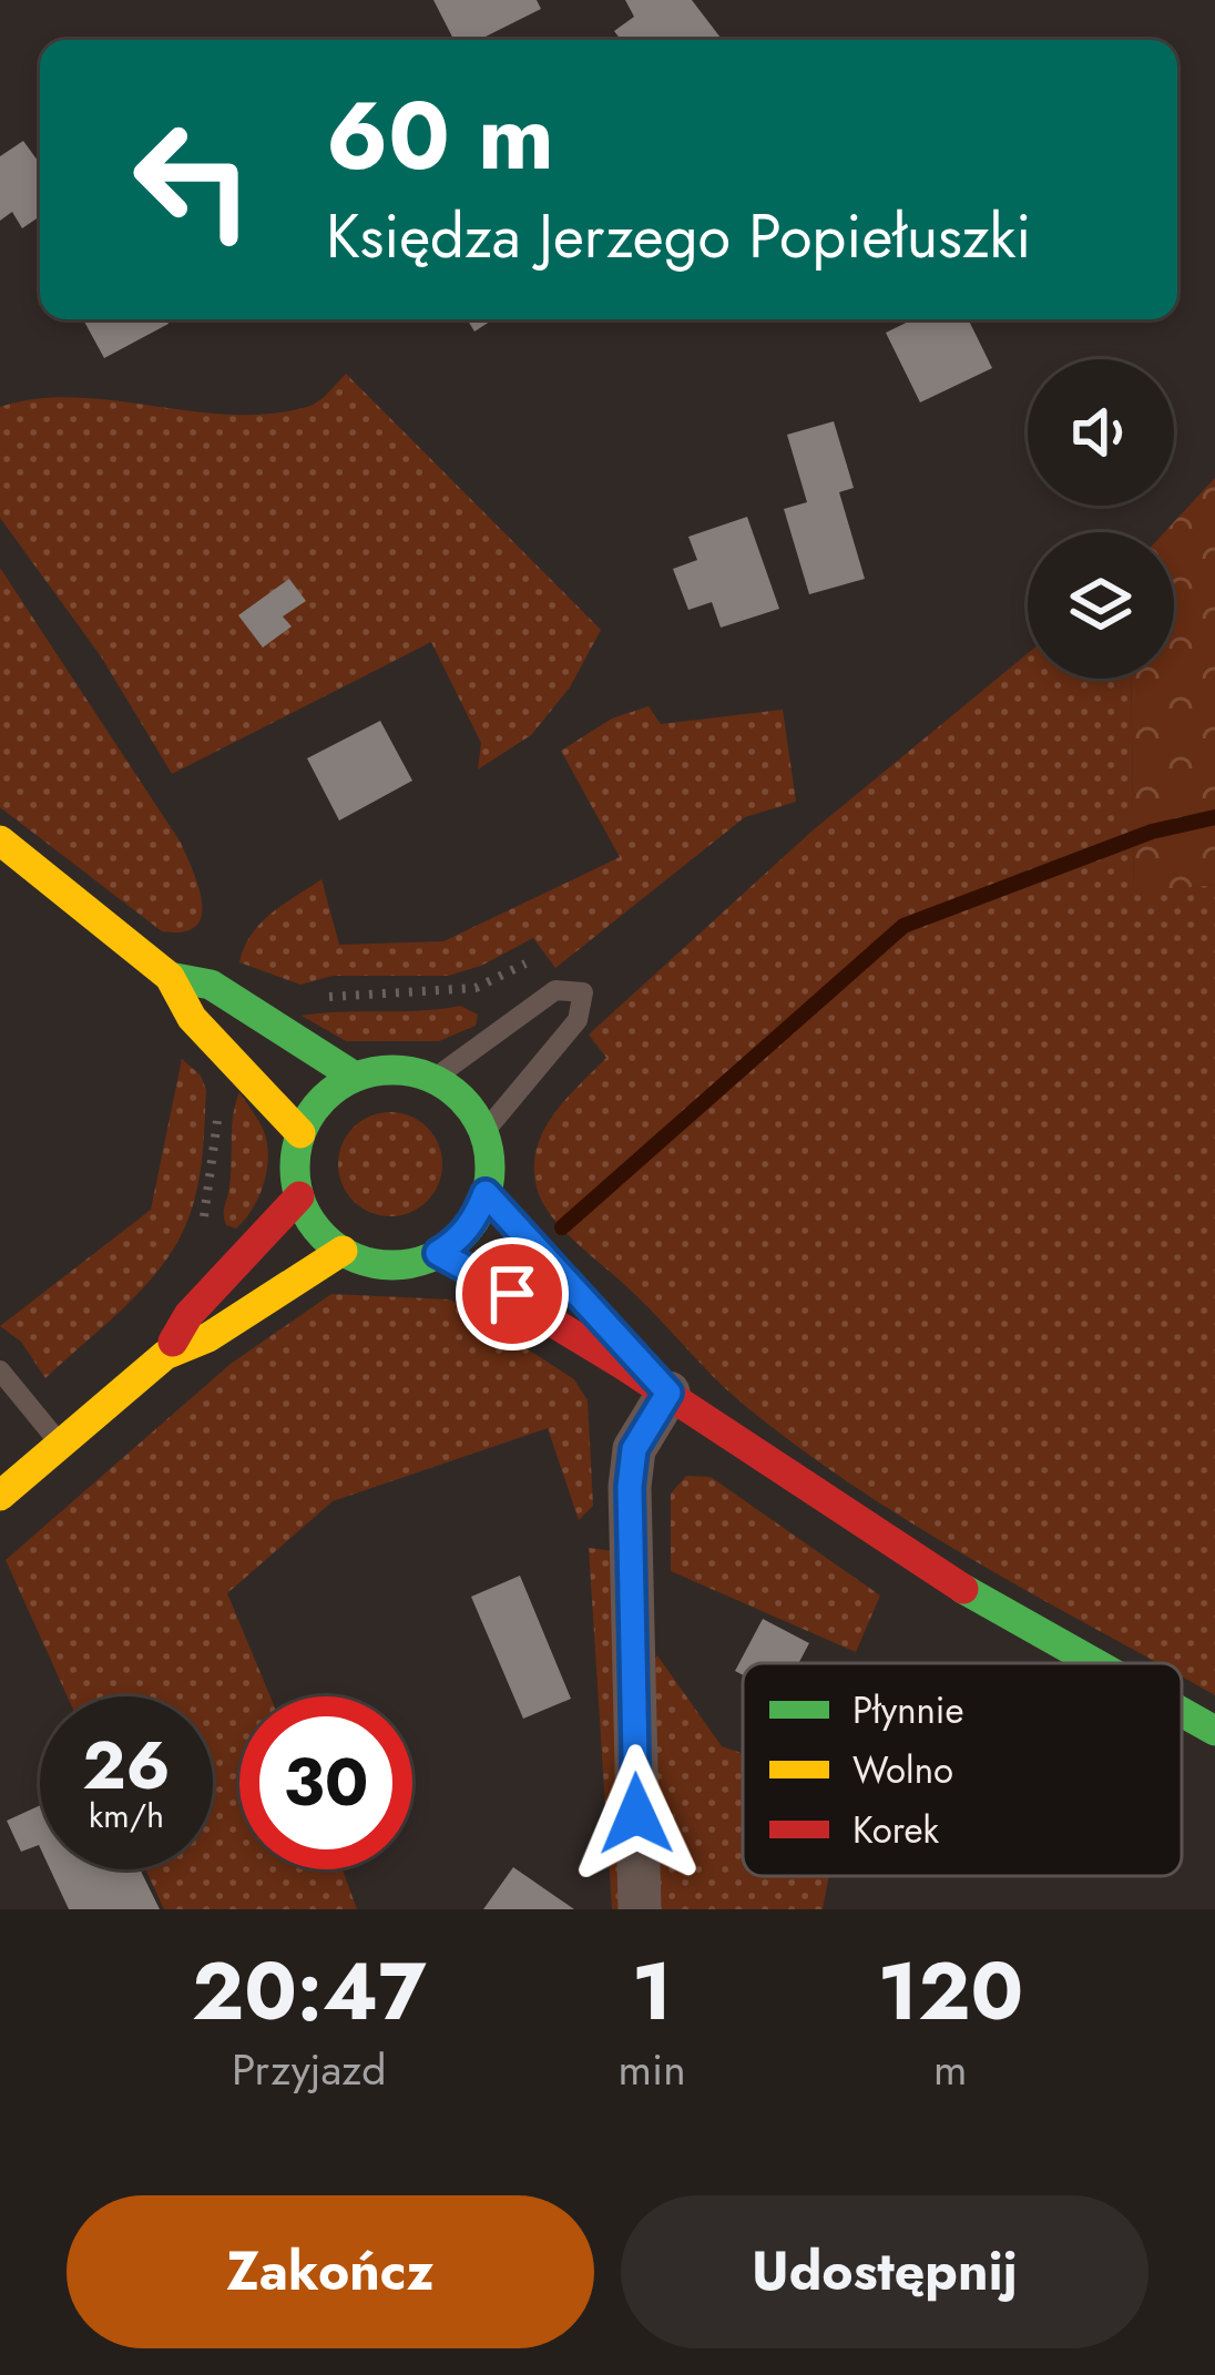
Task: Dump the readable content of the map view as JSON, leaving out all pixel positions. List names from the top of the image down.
{
  "legend": ["Płynnie", "Wolno", "Korek"],
  "page": {
    "turn": ["60 m", "Księdza Jerzego Popiełuszki"],
    "speed": "26 km/h",
    "limit": "30",
    "eta": [
      "20:47",
      "Przyjazd",
      "1",
      "min",
      "120",
      "m"
    ],
    "buttons": ["Zakończ", "Udostępnij"]
  }
}
